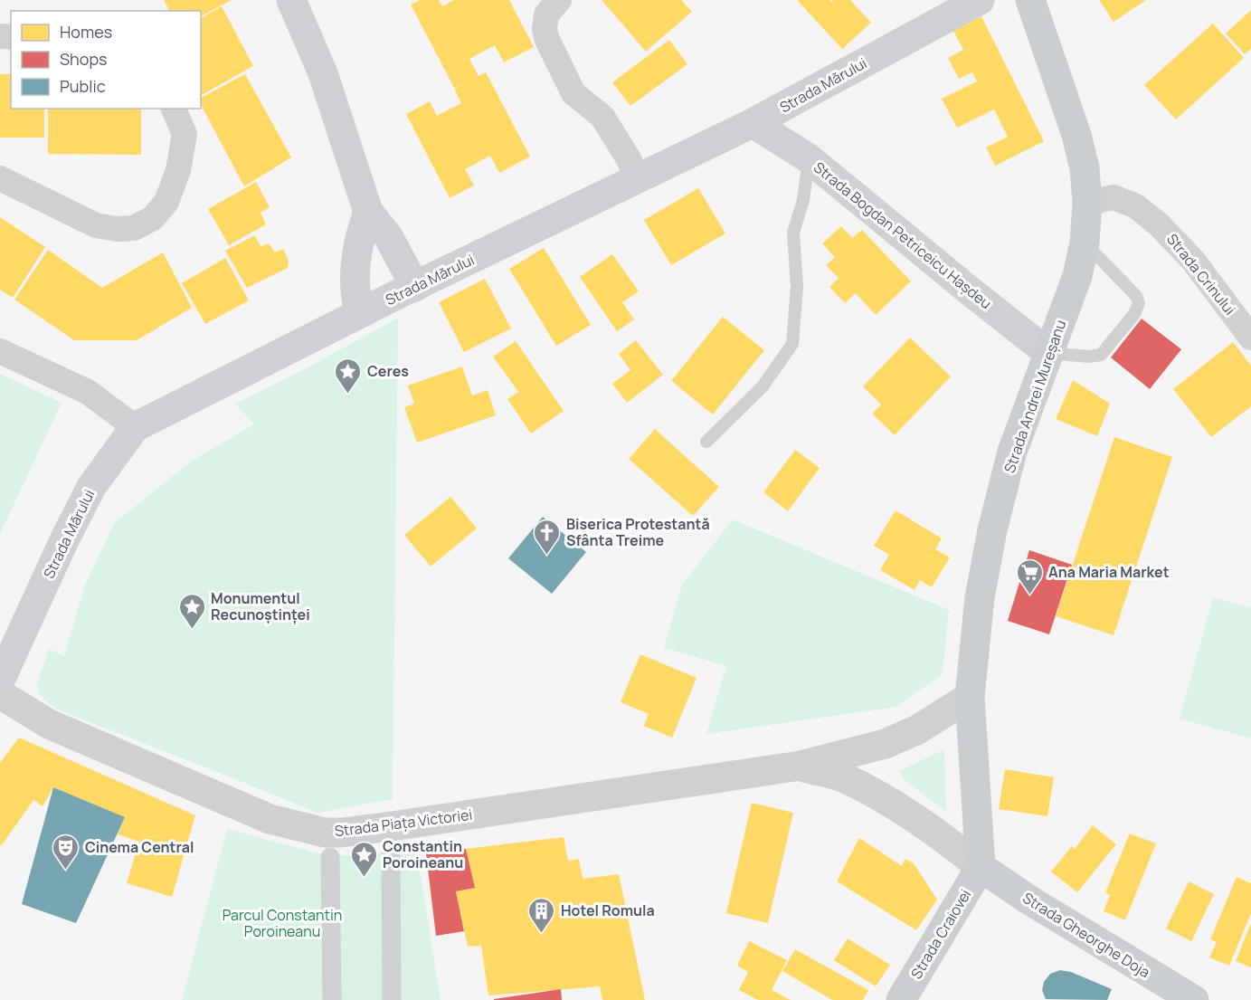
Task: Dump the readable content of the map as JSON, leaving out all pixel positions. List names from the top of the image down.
{
  "streets": {
    "main road": [
      "Strada Mărului",
      "Strada Bogdan Petriceicu Hașdeu",
      "Strada Andrei Mureșanu",
      "Strada Craiovei",
      "Strada Gheorghe Doja"
    ],
    "street": ["Strada Crinului", "Strada Piața Victoriei"]
  },
  "crossings": [
    ["Strada Mărului", "Strada Bogdan Petriceicu Hașdeu"],
    ["Strada Bogdan Petriceicu Hașdeu", "Strada Andrei Mureșanu"],
    ["Strada Crinului", "Strada Andrei Mureșanu"],
    ["Strada Andrei Mureșanu", "Strada Piața Victoriei"],
    ["Strada Andrei Mureșanu", "Strada Craiovei"],
    ["Strada Andrei Mureșanu", "Strada Gheorghe Doja"],
    ["Strada Piața Victoriei", "Strada Craiovei"],
    ["Strada Piața Victoriei", "Strada Gheorghe Doja"],
    ["Strada Craiovei", "Strada Gheorghe Doja"]
  ],
  "parks": ["Parcul Constantin Poroineanu"],
  "places": {
    "place": ["Ceres", "Monumentul Recunoștinței", "Constantin Poroineanu"],
    "church": ["Biserica Protestantă Sfânta Treime"],
    "supermarket": ["Ana Maria Market"],
    "theatre": ["Cinema Central"],
    "building": ["Hotel Romula"]
  },
  "legend": ["Homes", "Shops", "Public"]
}
